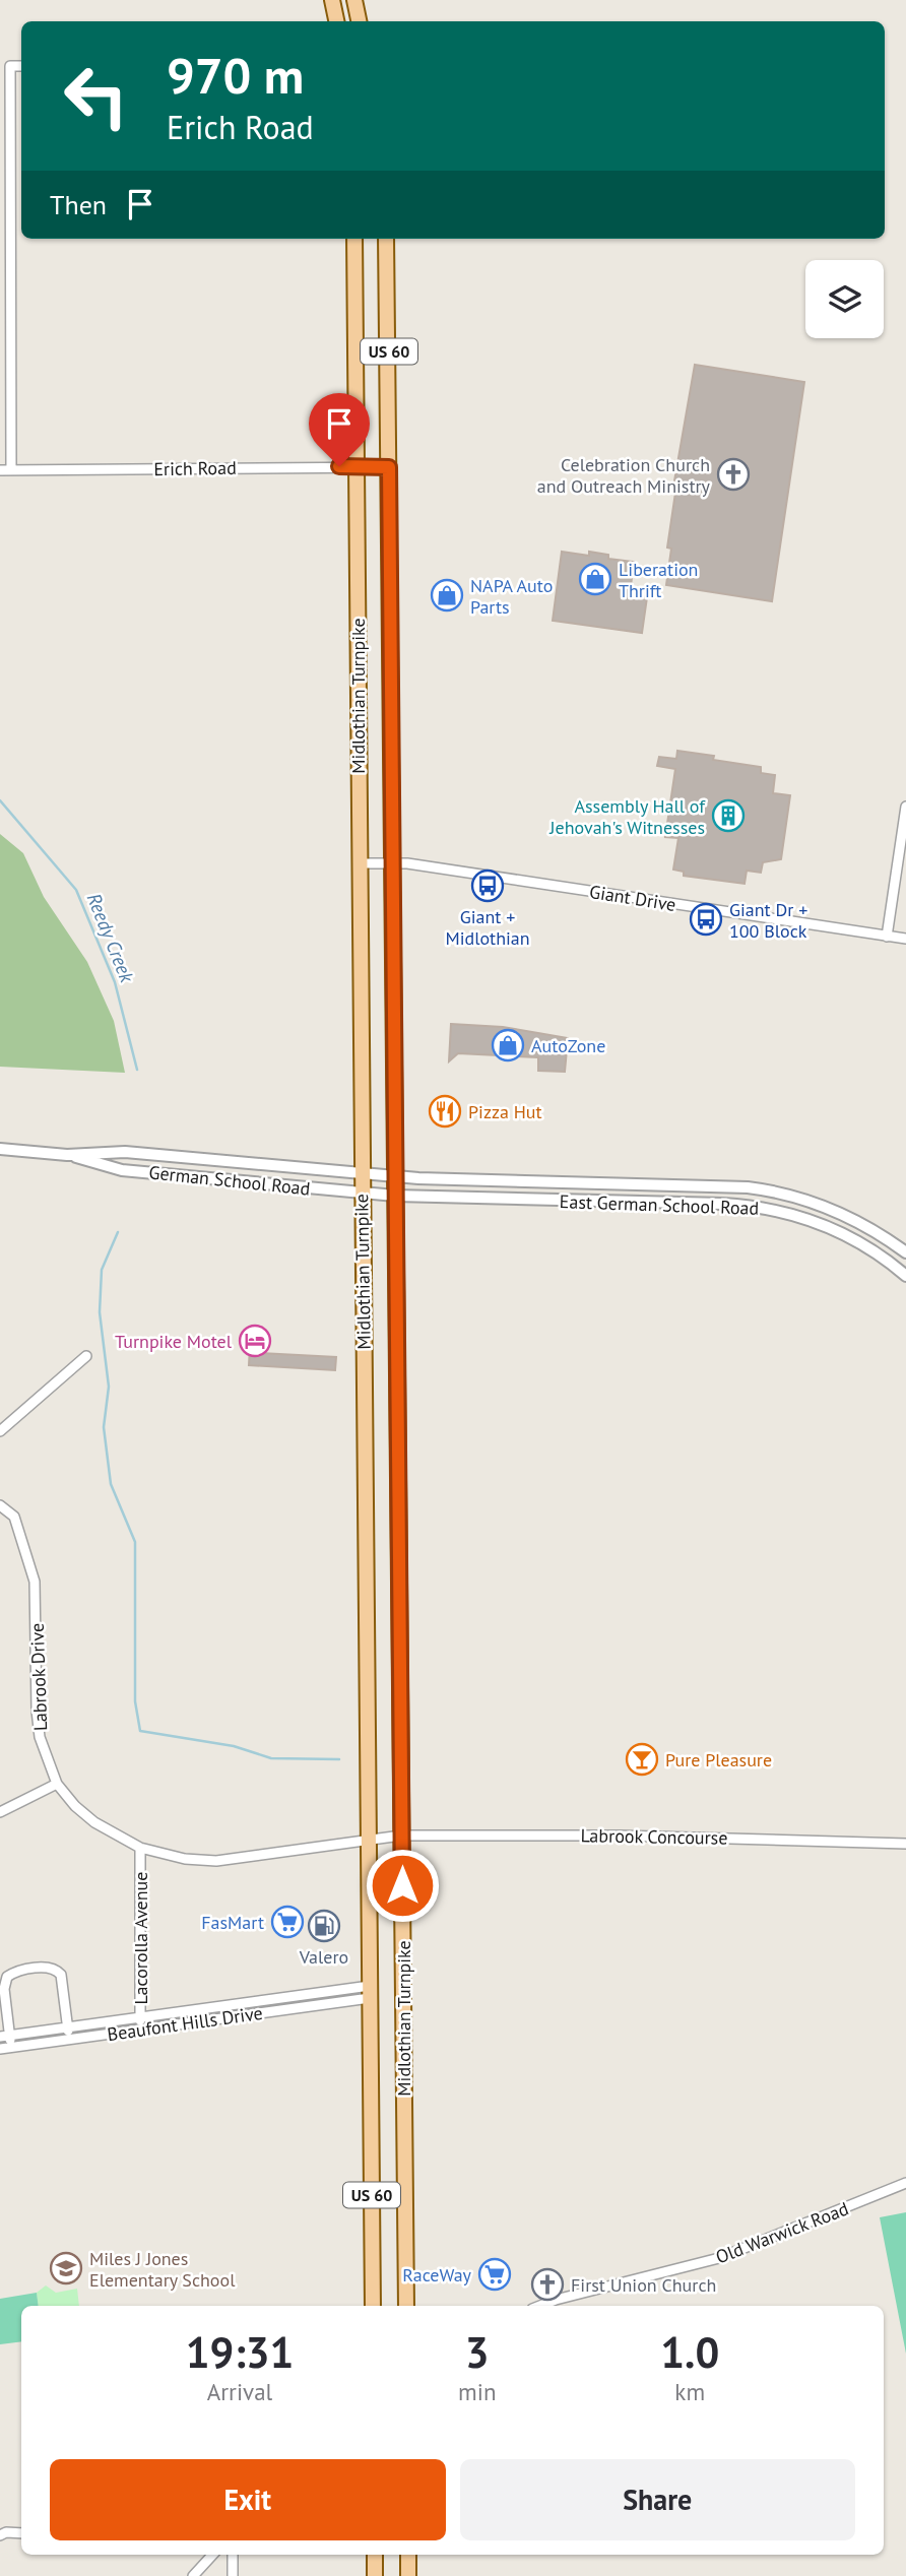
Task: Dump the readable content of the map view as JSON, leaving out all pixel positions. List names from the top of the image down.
{
  "streets": {
    "main road": ["US 60", "Midlothian Turnpike"],
    "street": [
      "Erich Road",
      "Giant Drive",
      "German School Road",
      "East German School Road",
      "Labrook Drive",
      "Labrook Concourse",
      "Lacorolla Avenue",
      "Beaufont Hills Drive",
      "Old Warwick Road"
    ]
  },
  "crossings": [
    ["Erich Road", "Midlothian Turnpike"],
    ["Midlothian Turnpike", "Giant Drive"],
    ["Midlothian Turnpike", "German School Road"],
    ["Midlothian Turnpike", "East German School Road"],
    ["Midlothian Turnpike", "Labrook Drive"],
    ["Midlothian Turnpike", "Labrook Concourse"],
    ["Midlothian Turnpike", "Beaufont Hills Drive"],
    ["German School Road", "East German School Road"],
    ["Labrook Drive", "Labrook Concourse"],
    ["Labrook Drive", "Lacorolla Avenue"],
    ["Lacorolla Avenue", "Beaufont Hills Drive"]
  ],
  "water": ["Reedy Creek"],
  "places": {
    "church": ["Celebration Church and Outreach Ministry", "First Union Church"],
    "shop": ["Liberation Thrift", "NAPA Auto Parts", "AutoZone"],
    "building": ["Assembly Hall of Jehovah's Witnesses"],
    "bus stop": ["Giant + Midlothian", "Giant Dr + 100 Block"],
    "restaurant": ["Pizza Hut"],
    "hotel": ["Turnpike Motel"],
    "bar": ["Pure Pleasure"],
    "supermarket": ["FasMart", "RaceWay"],
    "fuel station": ["Valero"],
    "school or university": ["Miles J Jones Elementary School"]
  },
  "page": {
    "turn": ["970 m", "Erich Road"],
    "then": "Then",
    "eta": [
      "19:31",
      "Arrival",
      "3",
      "min",
      "1.0",
      "km"
    ],
    "buttons": ["Exit", "Share"]
  }
}
